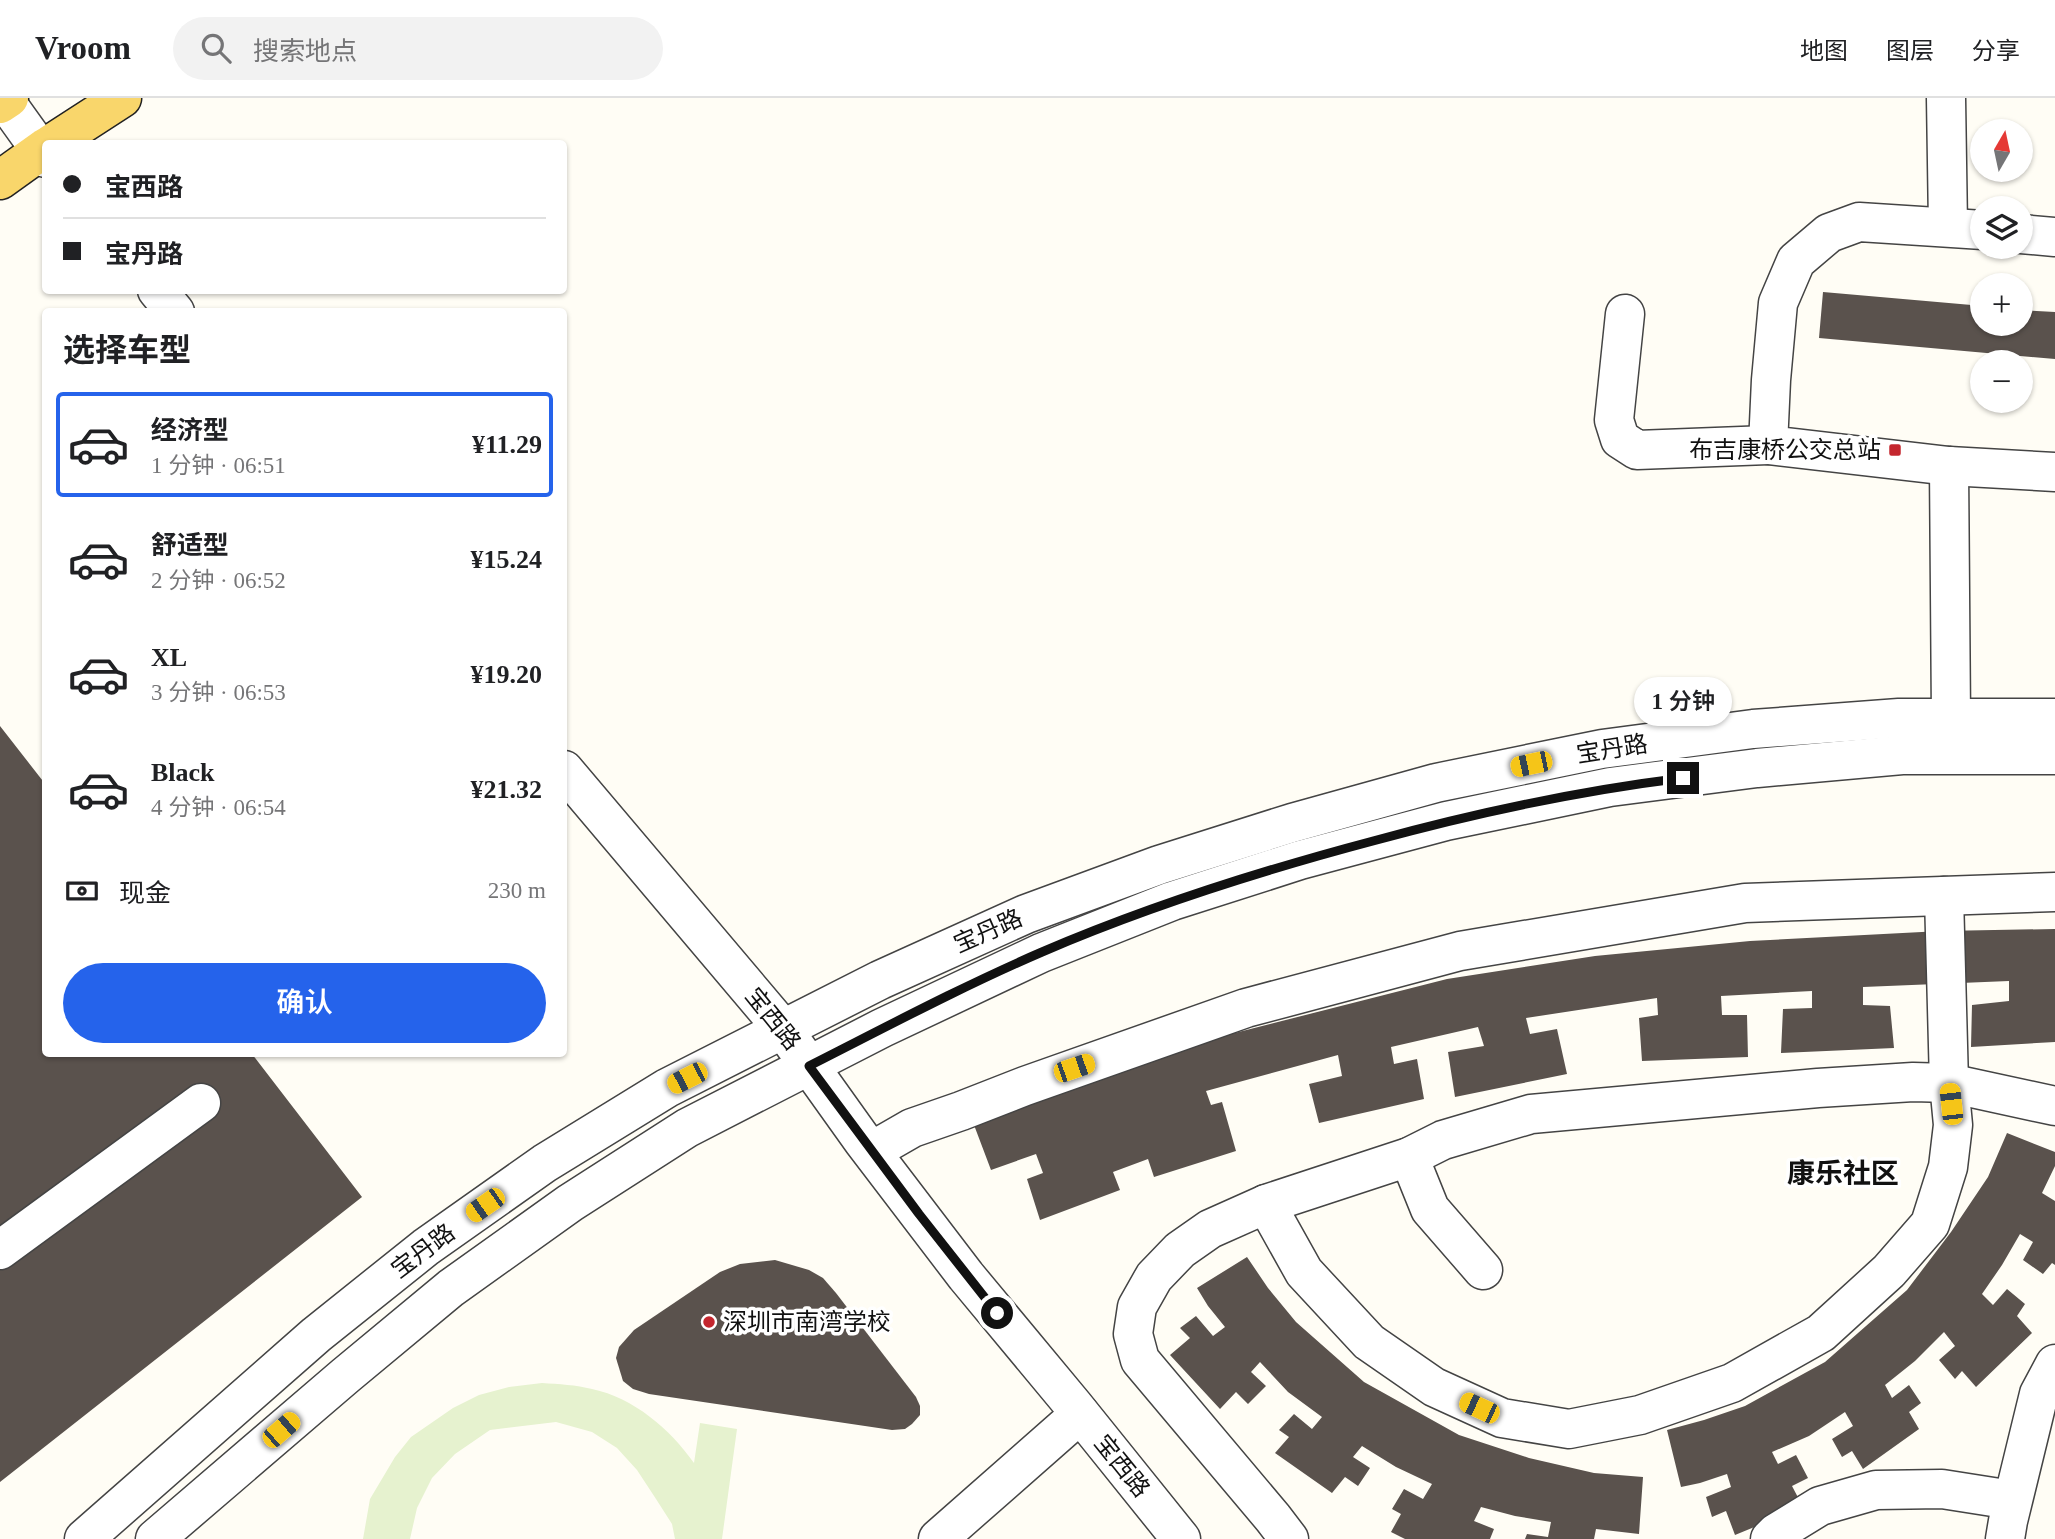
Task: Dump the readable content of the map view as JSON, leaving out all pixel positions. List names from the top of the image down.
{
  "streets": {
    "street": ["宝丹路", "宝西路"]
  },
  "crossings": [
    ["宝丹路", "宝西路"]
  ],
  "districts": ["康乐社区"],
  "places": {
    "transit": ["布吉康桥公交总站"],
    "other": ["深圳市南湾学校"]
  },
  "north": "top",
  "page": {
    "header": "Vroom",
    "search": "搜索地点",
    "nav": ["地图", "图层", "分享"],
    "map_buttons": ["+", "−"],
    "banner": ["宝西路", "宝丹路"],
    "heading": "选择车型",
    "list": [
      {
        "name": "经济型",
        "note": "1 分钟 · 06:51",
        "value": "¥11.29"
      },
      {
        "name": "舒适型",
        "note": "2 分钟 · 06:52",
        "value": "¥15.24"
      },
      {
        "name": "XL",
        "note": "3 分钟 · 06:53",
        "value": "¥19.20"
      },
      {
        "name": "Black",
        "note": "4 分钟 · 06:54",
        "value": "¥21.32"
      }
    ],
    "bubble": "1 分钟",
    "pay": ["现金", "230 m"],
    "buttons": "确认"
  }
}
